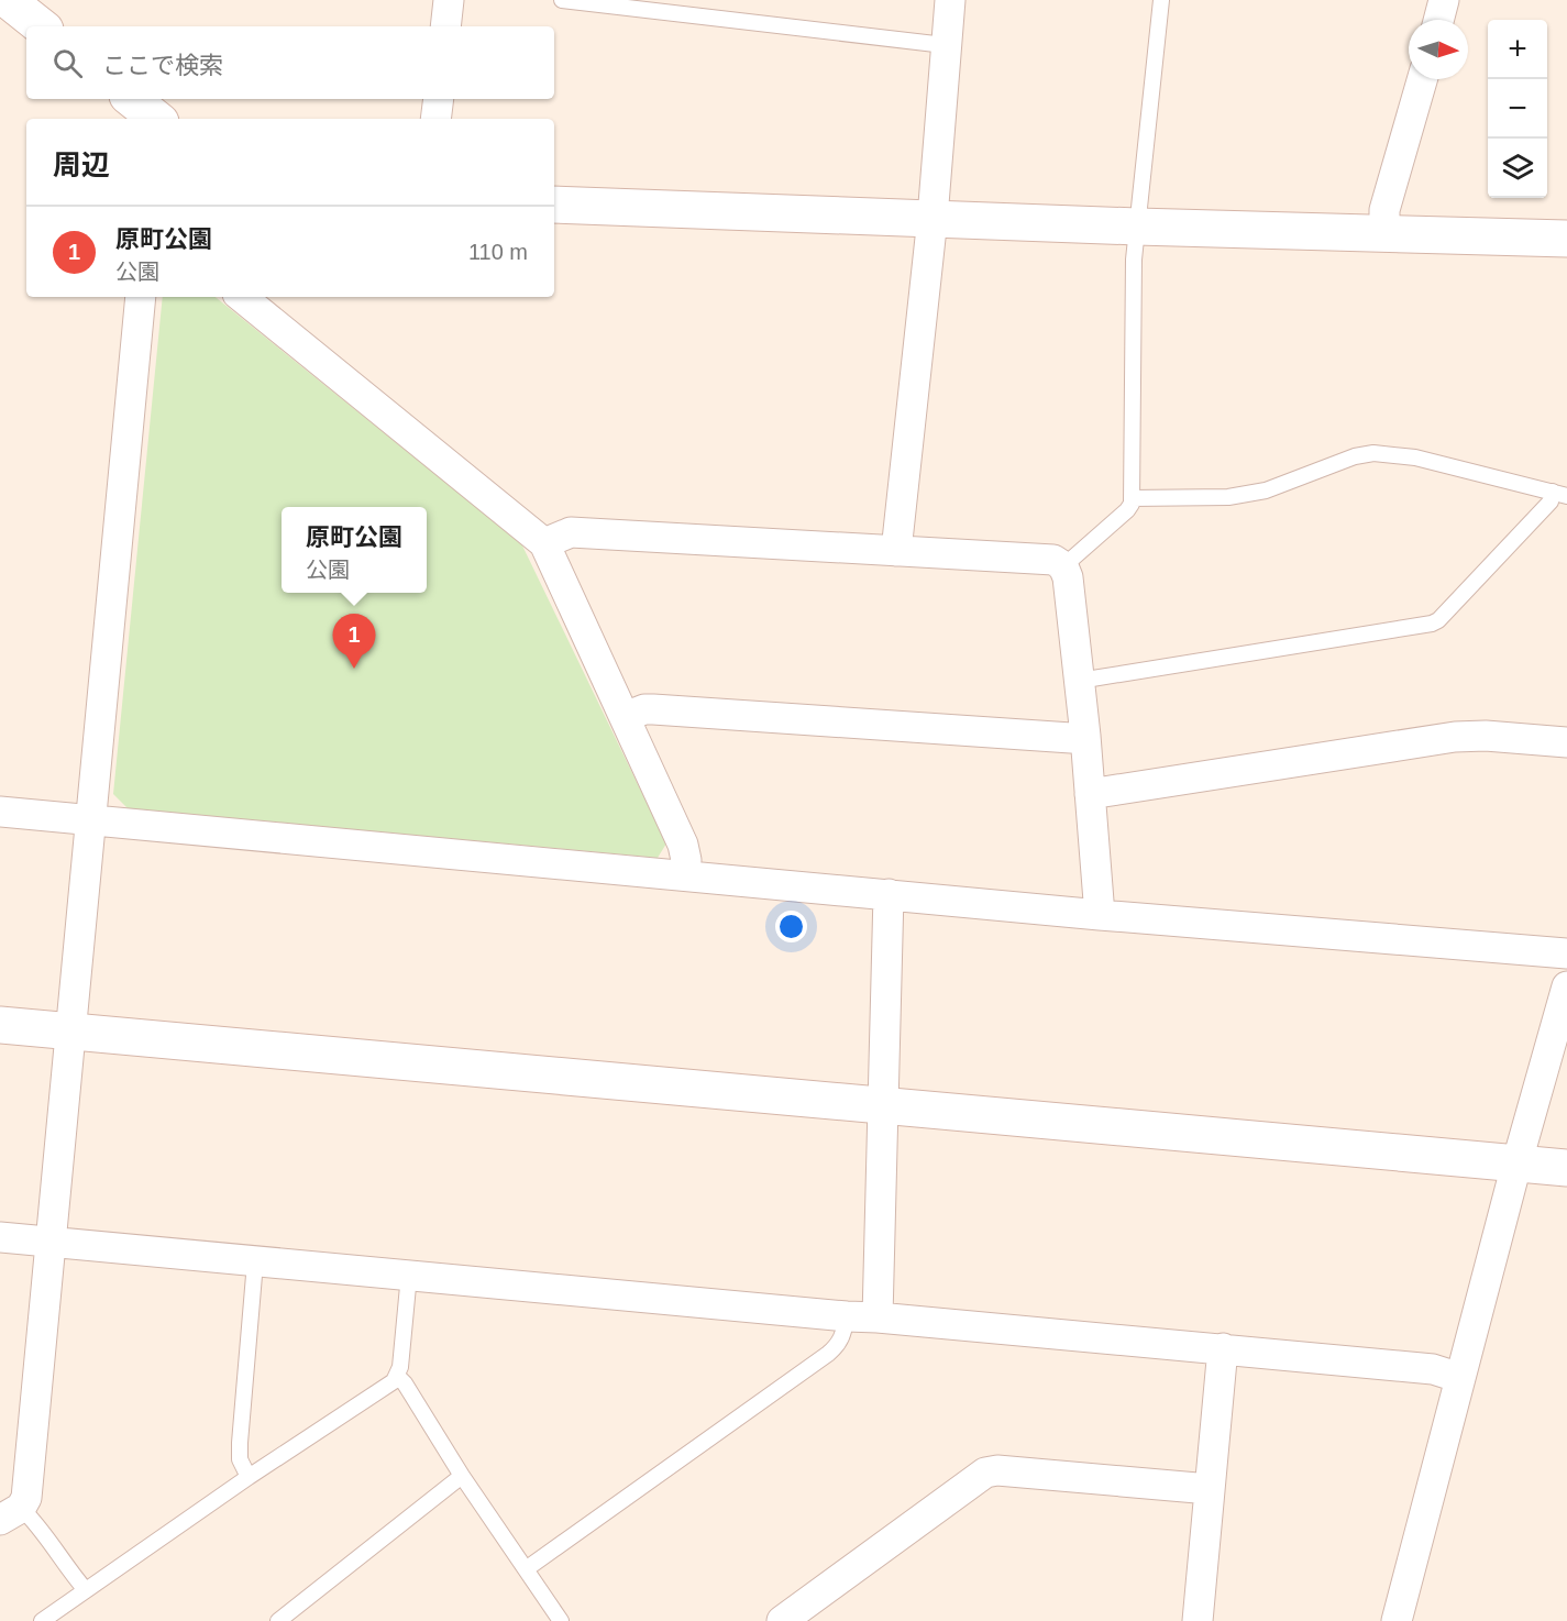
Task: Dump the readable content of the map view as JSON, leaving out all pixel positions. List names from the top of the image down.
{
  "north": "right",
  "page": {
    "map_buttons": ["+", "−"],
    "search": "ここで検索",
    "heading": "周辺",
    "list": [
      {
        "mark": "1",
        "name": "原町公園",
        "note": "公園",
        "value": "110 m"
      }
    ],
    "popup": ["原町公園", "公園"],
    "pins": "1"
  }
}
